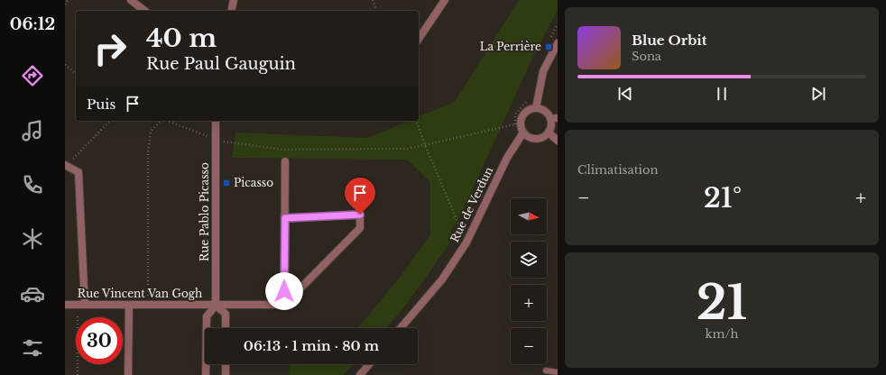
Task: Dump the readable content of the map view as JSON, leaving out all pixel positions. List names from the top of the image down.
{
  "streets": {
    "street": ["Rue de Verdun", "Rue Pablo Picasso", "Rue Vincent Van Gogh"]
  },
  "crossings": [
    ["Rue Pablo Picasso", "Rue Vincent Van Gogh"]
  ],
  "places": {
    "transit": ["La Perrière", "Picasso"]
  },
  "north": "right",
  "page": {
    "tabs": "06:12",
    "turn": ["40 m", "Rue Paul Gauguin"],
    "song": ["Blue Orbit", "Sona"],
    "then": "Puis",
    "tile": [
      "Climatisation",
      ["21", "km/h"]
    ],
    "heat": ["−", "21°", "+"],
    "map_buttons": ["+", "−"],
    "limit": "30",
    "trip": "06:13 · 1 min · 80 m"
  }
}
